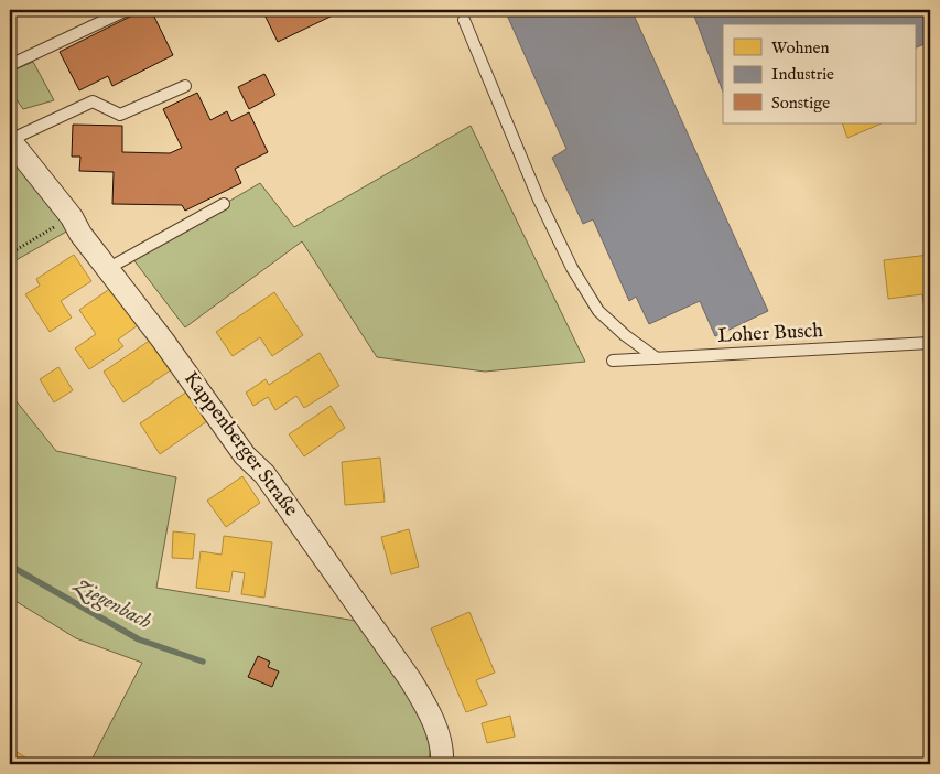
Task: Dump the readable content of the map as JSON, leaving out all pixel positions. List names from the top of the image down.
{
  "streets": {
    "street": ["Kappenberger Straße"],
    "lane": ["Loher Busch"]
  },
  "water": ["Ziegenbach"],
  "legend": ["Wohnen", "Industrie", "Sonstige"]
}
